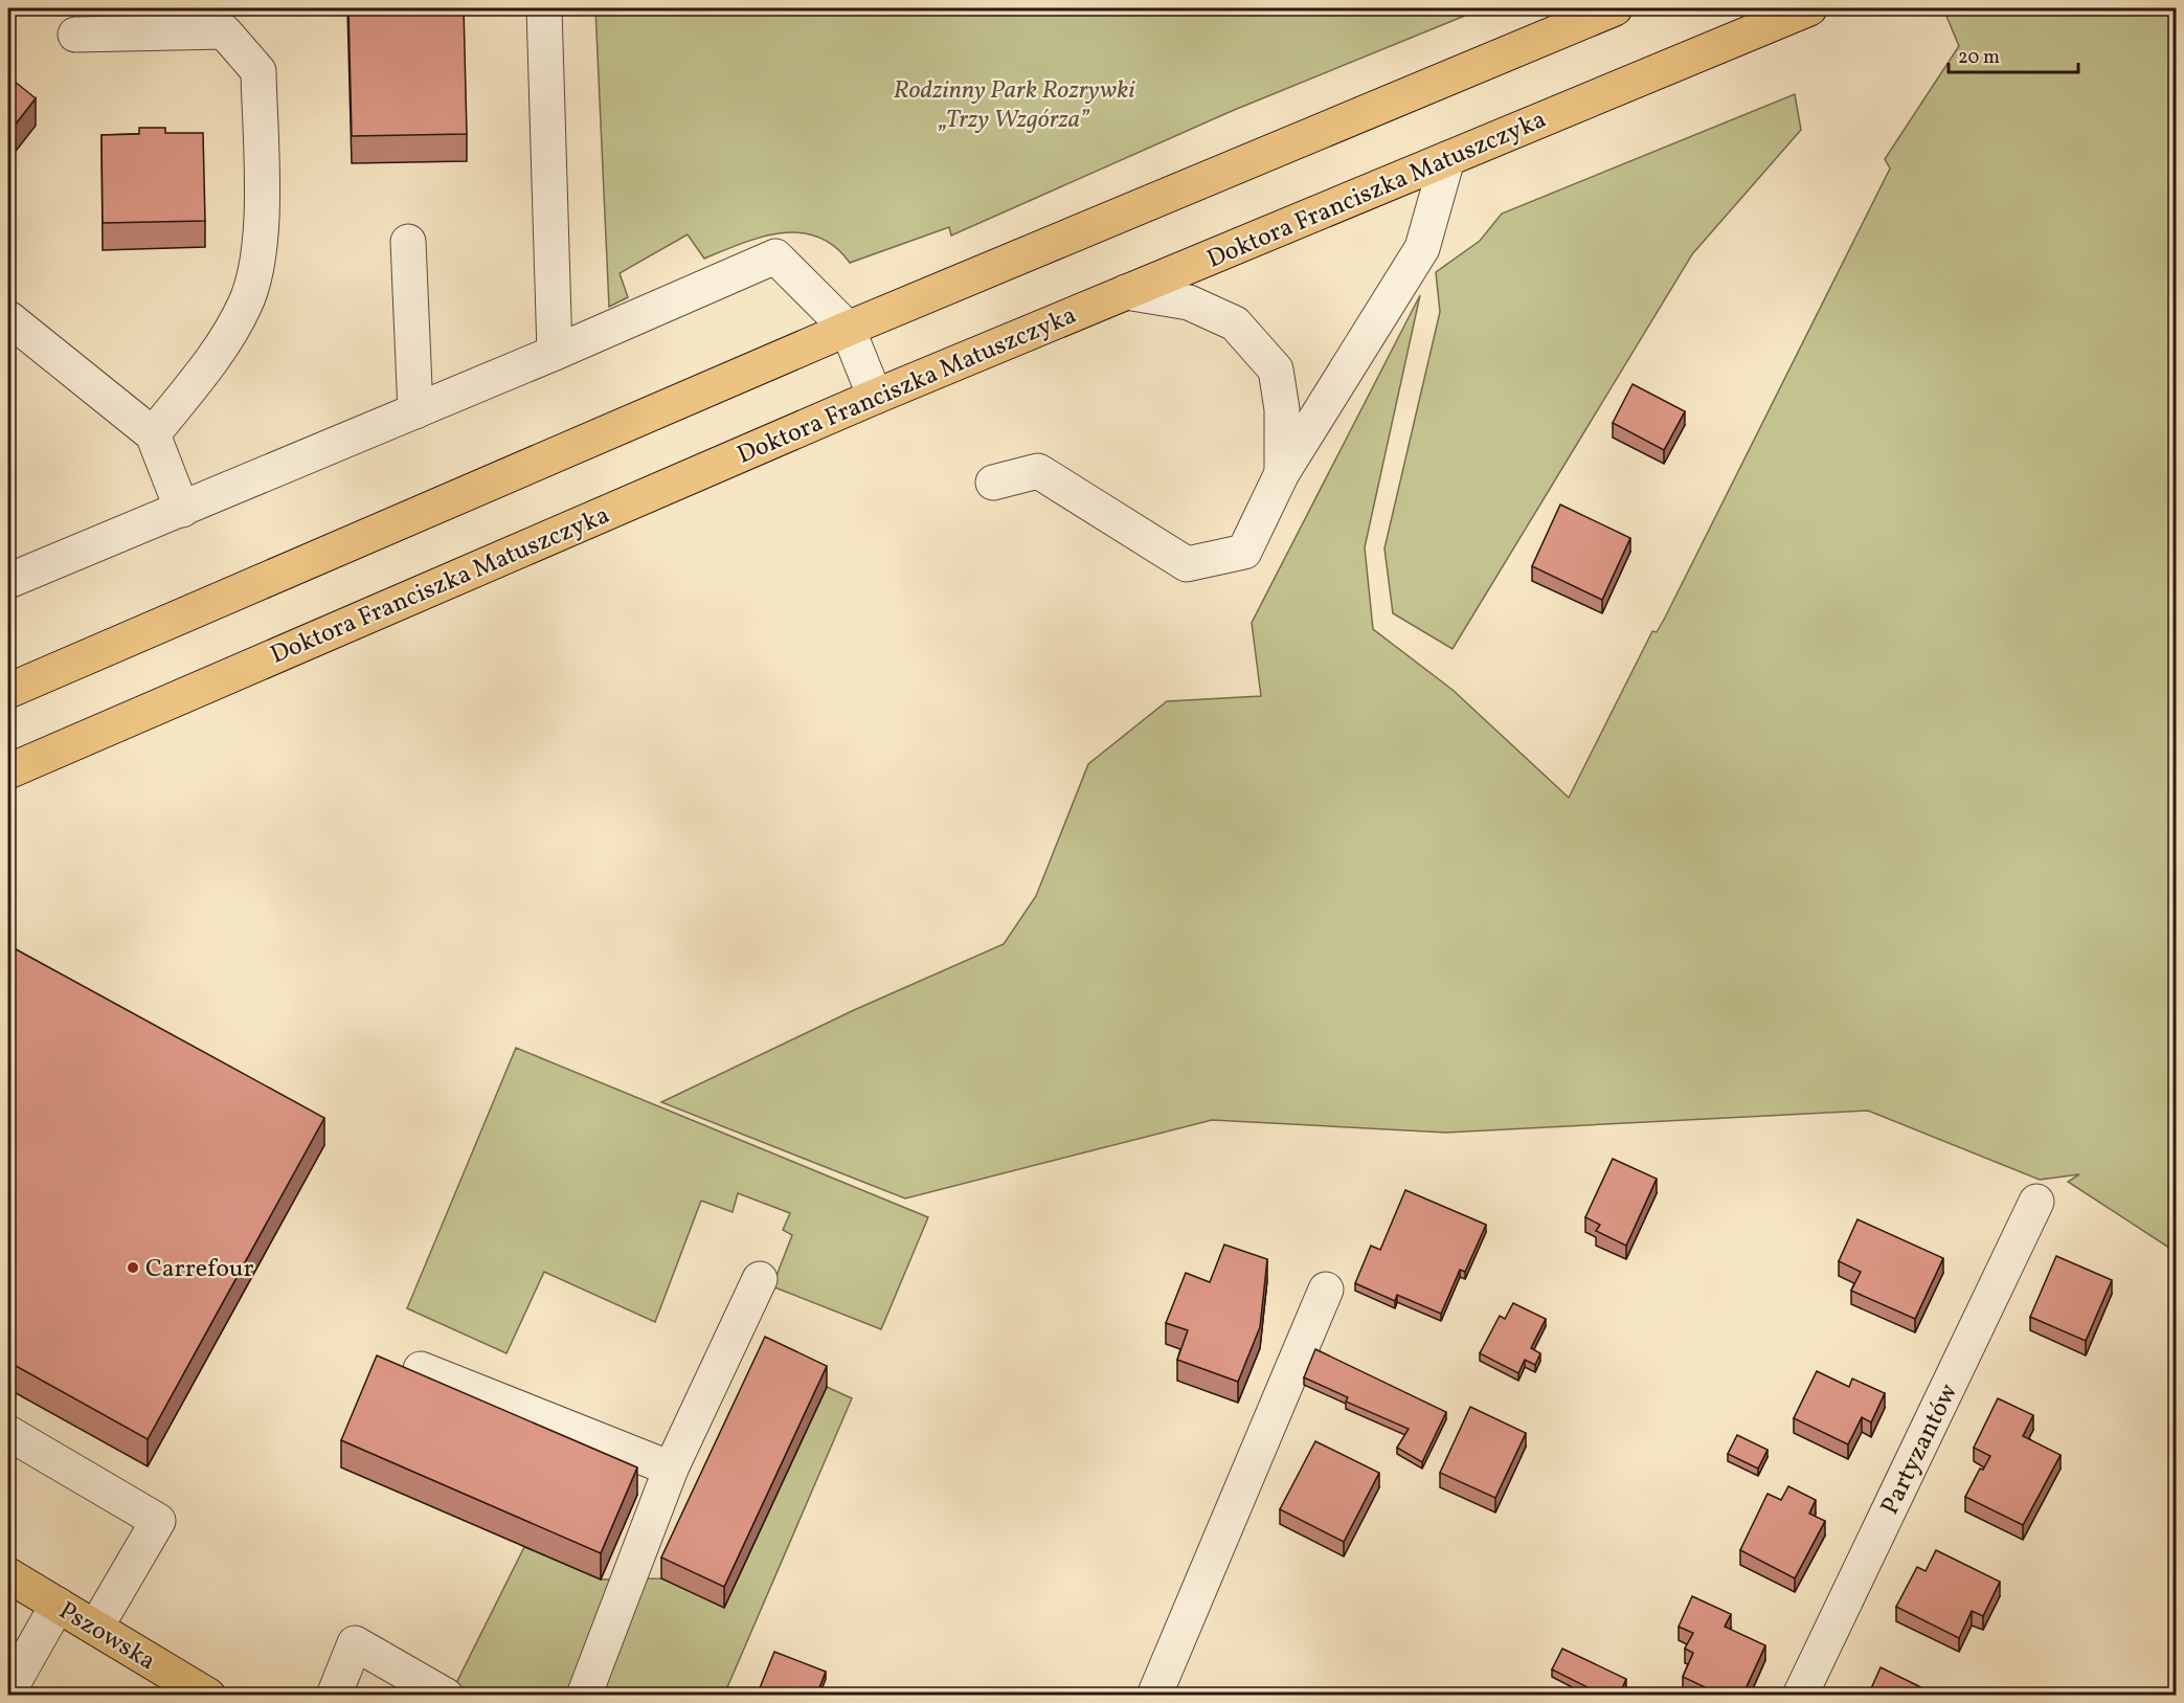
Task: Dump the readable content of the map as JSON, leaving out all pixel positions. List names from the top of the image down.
{
  "streets": {
    "main road": ["Doktora Franciszka Matuszczyka", "Pszowska"],
    "street": ["Partyzantów"]
  },
  "parks": ["Rodzinny Park Rozrywki „Trzy Wzgórza”"],
  "places": ["Carrefour"],
  "scale_bar": "20 m"
}
